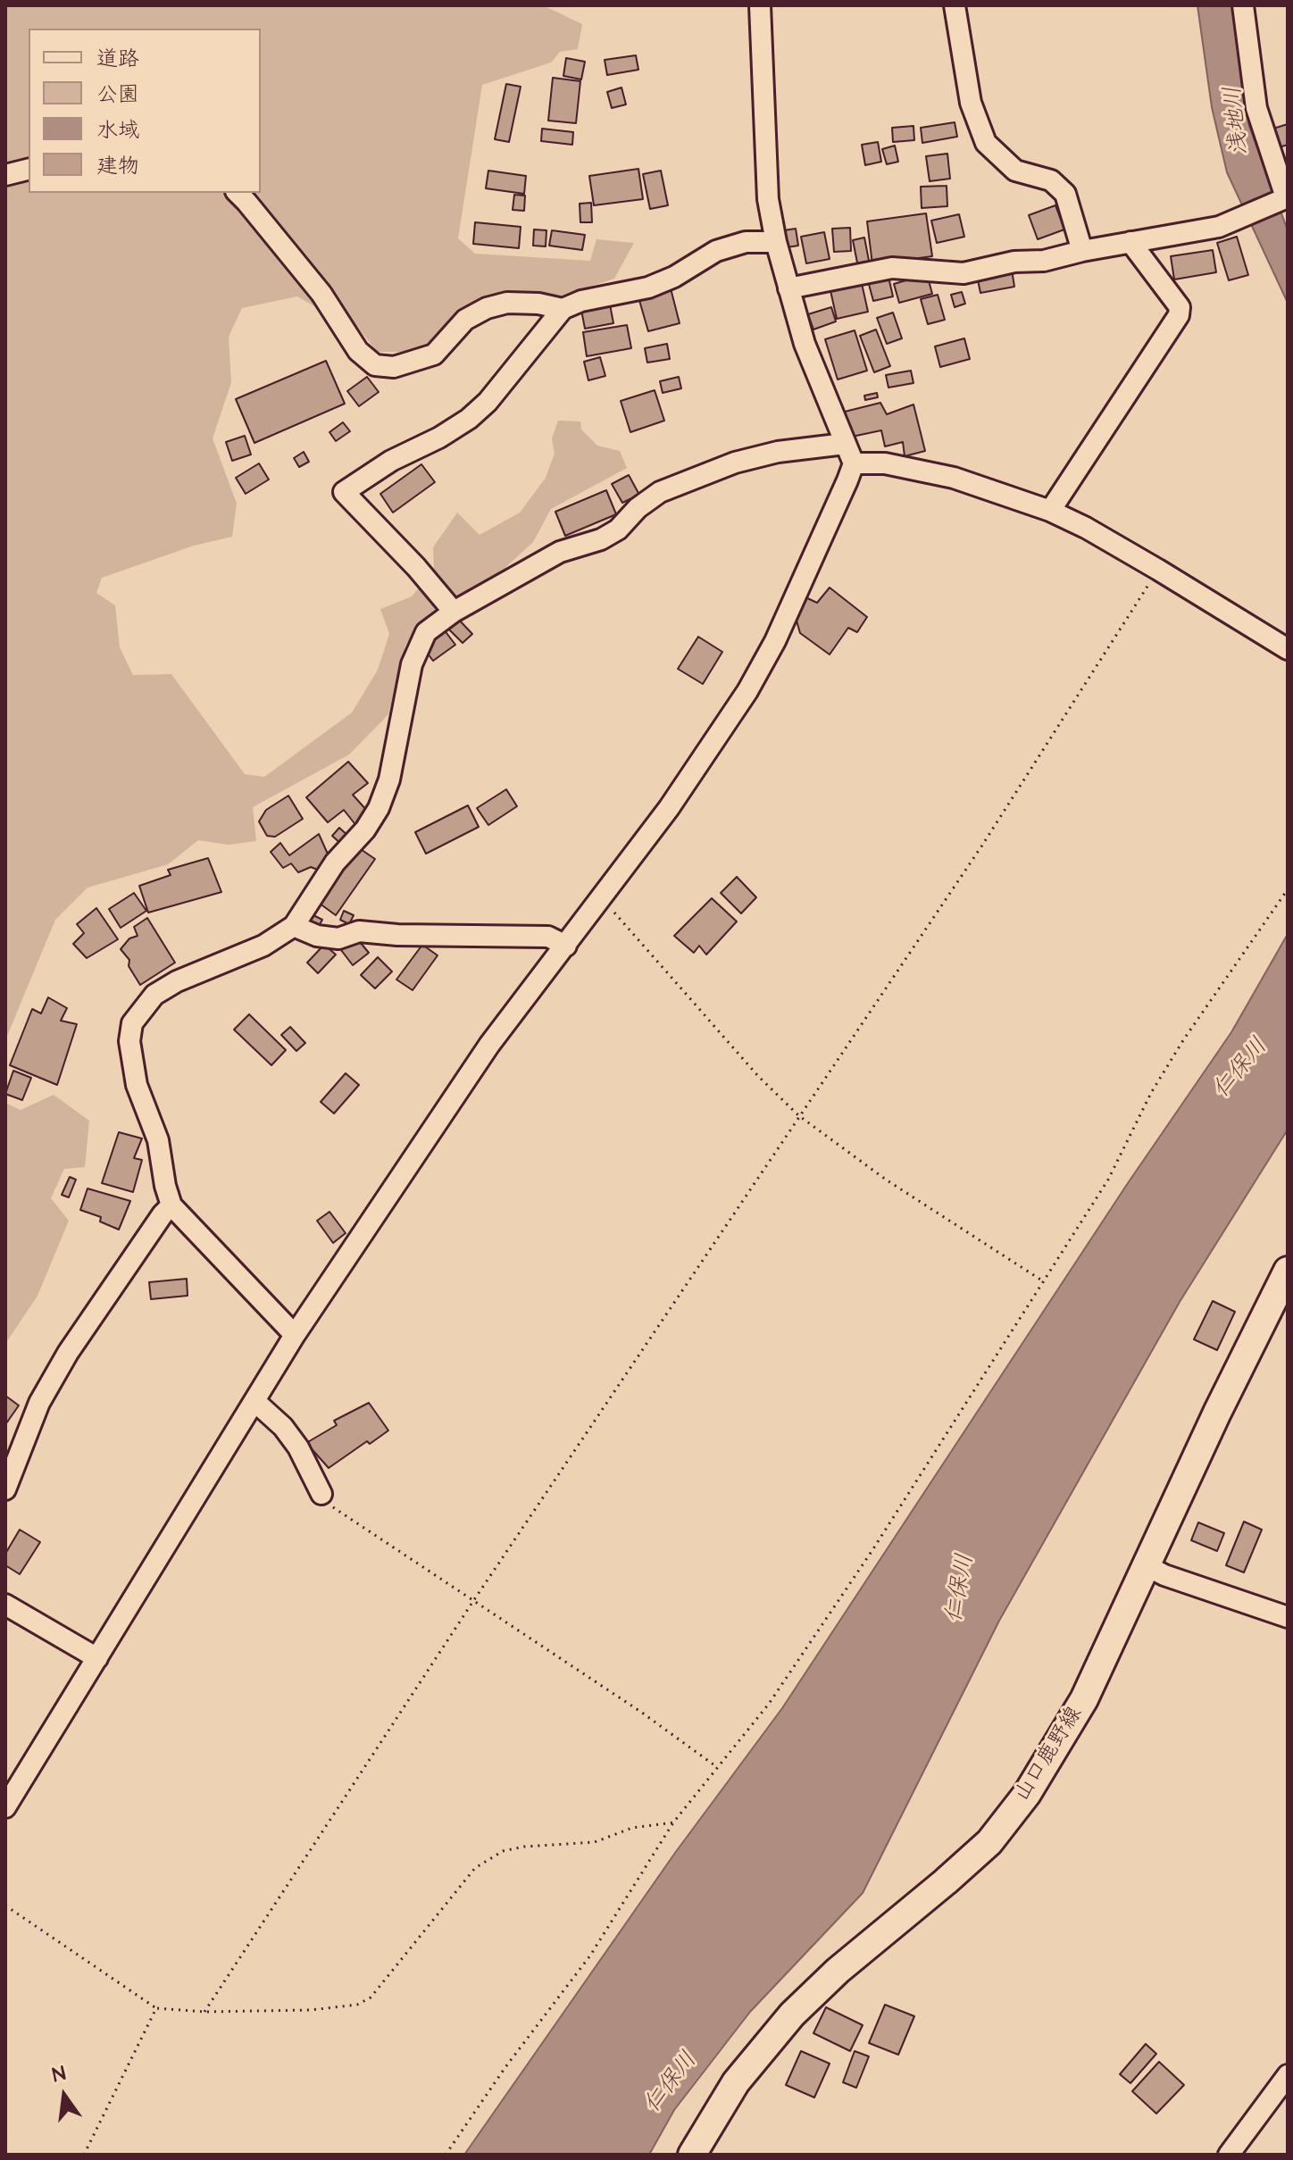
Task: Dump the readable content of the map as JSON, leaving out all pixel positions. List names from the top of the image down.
{
  "streets": {
    "main road": ["山口鹿野線"]
  },
  "water": ["浅地川", "仁保川"],
  "legend": [
    "道路",
    "公園",
    "水域",
    "建物"
  ],
  "north": "top"
}
